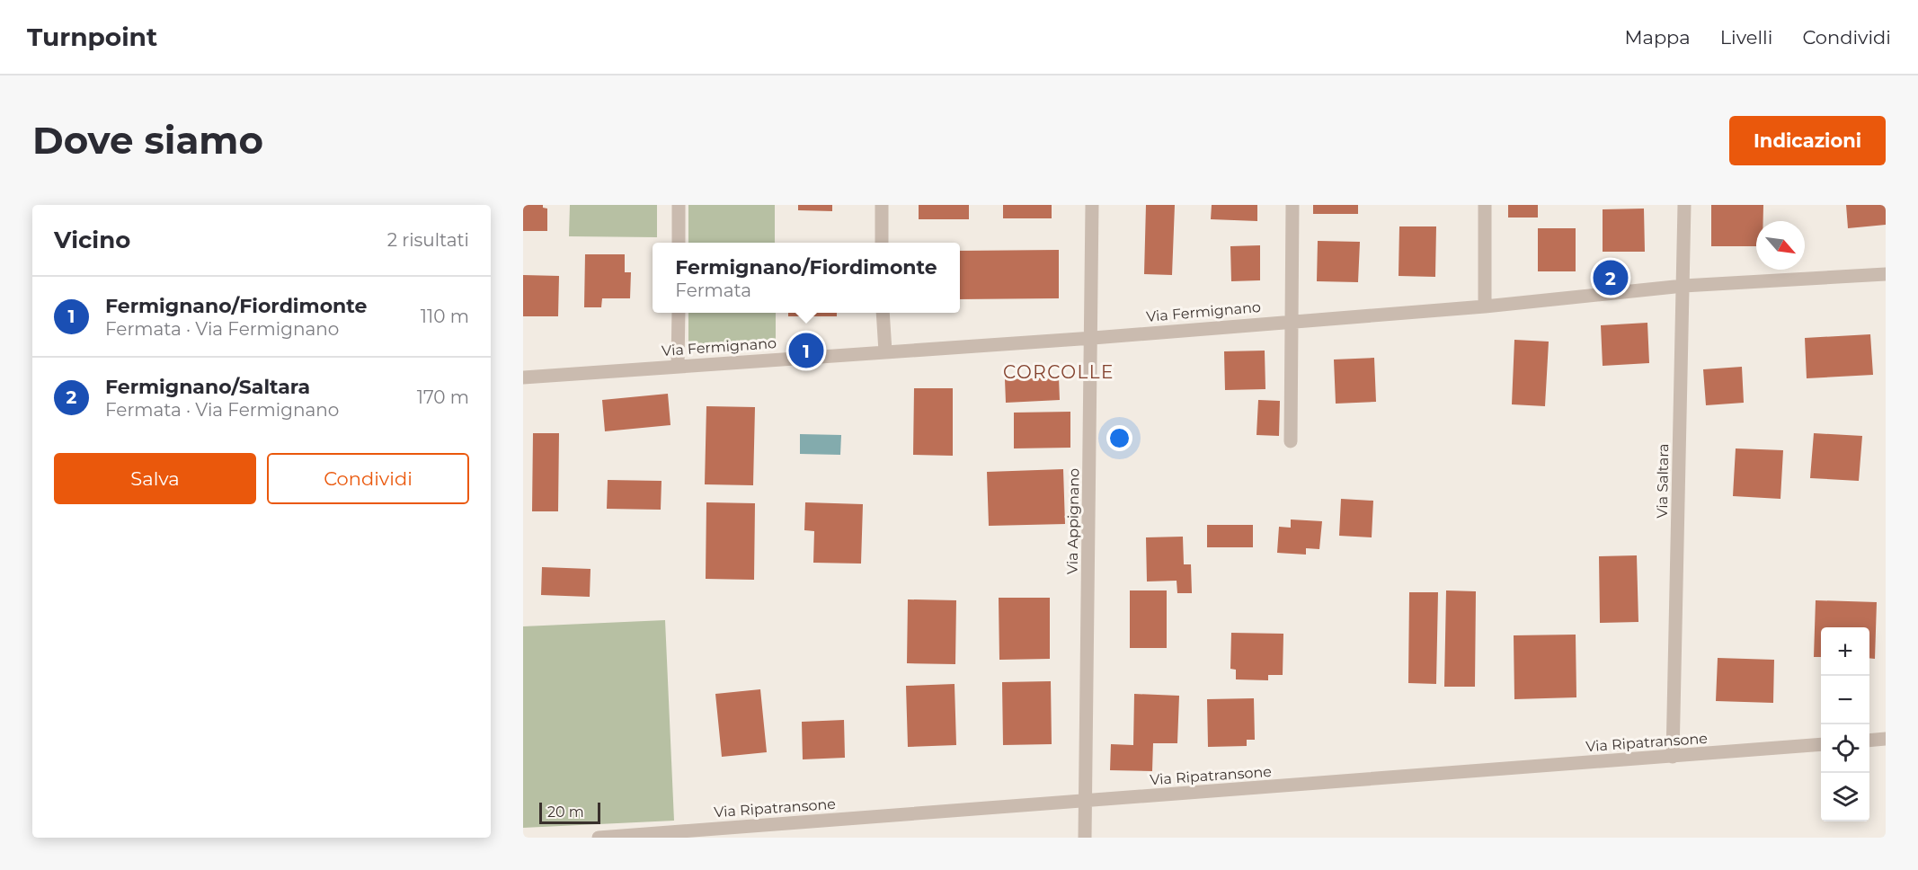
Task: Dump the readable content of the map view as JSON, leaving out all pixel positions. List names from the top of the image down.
{
  "streets": {
    "street": [
      "Via Fermignano",
      "Via Saltara",
      "Via Appignano",
      "Via Ripatransone"
    ]
  },
  "crossings": [
    ["Via Fermignano", "Via Saltara"],
    ["Via Fermignano", "Via Appignano"],
    ["Via Saltara", "Via Ripatransone"],
    ["Via Appignano", "Via Ripatransone"]
  ],
  "districts": ["CORCOLLE"],
  "scale_bar": "20 m",
  "north": "bottom right",
  "page": {
    "header": "Turnpoint",
    "nav": ["Mappa", "Livelli", "Condividi"],
    "buttons": [
      "Indicazioni",
      ["Salva", "Condividi"]
    ],
    "title": "Dove siamo",
    "heading": ["Vicino", "2 risultati"],
    "popup": ["Fermignano/Fiordimonte", "Fermata"],
    "pins": ["2", "1"],
    "list": [
      {
        "mark": "1",
        "name": "Fermignano/Fiordimonte",
        "note": "Fermata · Via Fermignano",
        "value": "110 m"
      },
      {
        "mark": "2",
        "name": "Fermignano/Saltara",
        "note": "Fermata · Via Fermignano",
        "value": "170 m"
      }
    ],
    "map_buttons": ["+", "−"],
    "scale": "20 m"
  }
}
